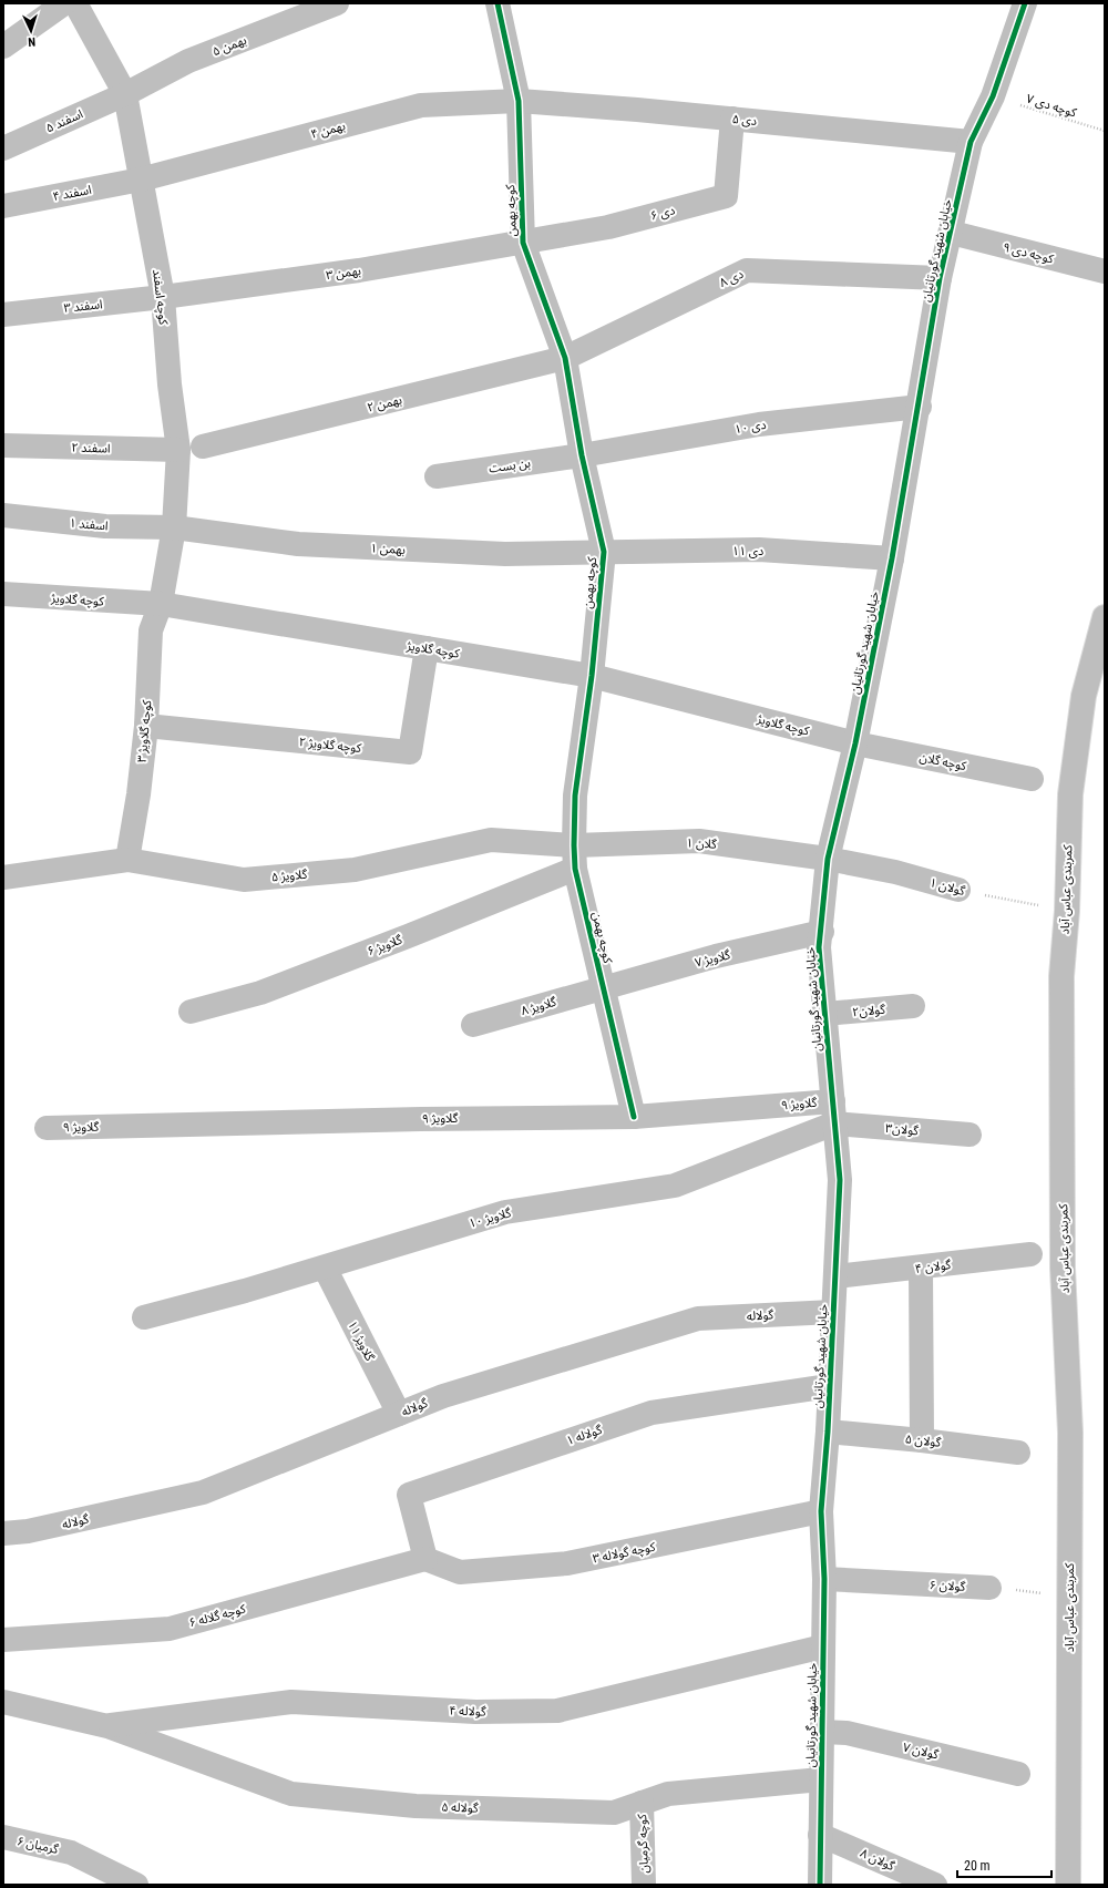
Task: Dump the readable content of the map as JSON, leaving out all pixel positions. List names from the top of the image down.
{
  "streets": {
    "street": [
      "بهمن ۵",
      "دی ۵",
      "اسفند ۵",
      "بهمن ۴",
      "اسفند ۴",
      "کوچه بهمن",
      "دی ۶",
      "خیابان شهید گورتانیان",
      "کوچه دی ۹",
      "بهمن ۳",
      "دی ۸",
      "کوچه اسفند",
      "اسفند ۳",
      "بهمن ۲",
      "دی ۱۰",
      "اسفند ۲",
      "بن بست",
      "اسفند ۱",
      "بهمن ۱",
      "دی ۱۱",
      "کوچه گلاویژ",
      "کوچه گلاویژ ۳",
      "کوچه گلاویژ ۲",
      "کوچه گلان",
      "گلان ۱",
      "گلاویژ ۵",
      "گولان ۱",
      "کمربندی عباس آباد",
      "گلاویژ ۶",
      "گلاویژ ۷",
      "گلاویژ ۸",
      "گولان۲",
      "گلاویژ ۹",
      "گولان۳",
      "گلاویژ ۱۰",
      "گولان ۴",
      "گولاله",
      "گلاویژ ۱۱",
      "گولاله ۱",
      "گولان ۵",
      "کوچه گولاله ۳",
      "گولان ۶",
      "کوچه گلاله ۶",
      "گولاله ۴",
      "گولان ۷",
      "گولاله ۵",
      "کوچه گرمیان",
      "گرمیان ۶",
      "گولان ۸"
    ],
    "path": ["کوچه دی ۷"]
  },
  "crossings": [
    ["بهمن ۵", "اسفند ۵"],
    ["بهمن ۵", "کوچه اسفند"],
    ["کوچه دی ۷", "خیابان شهید گورتانیان"],
    ["دی ۵", "بهمن ۴"],
    ["دی ۵", "کوچه بهمن"],
    ["دی ۵", "دی ۶"],
    ["دی ۵", "خیابان شهید گورتانیان"],
    ["اسفند ۵", "کوچه اسفند"],
    ["بهمن ۴", "اسفند ۴"],
    ["بهمن ۴", "کوچه بهمن"],
    ["بهمن ۴", "کوچه اسفند"],
    ["اسفند ۴", "کوچه اسفند"],
    ["کوچه بهمن", "دی ۶"],
    ["کوچه بهمن", "بهمن ۳"],
    ["کوچه بهمن", "دی ۸"],
    ["کوچه بهمن", "بهمن ۲"],
    ["کوچه بهمن", "دی ۱۰"],
    ["کوچه بهمن", "بن بست"],
    ["کوچه بهمن", "بهمن ۱"],
    ["کوچه بهمن", "دی ۱۱"],
    ["کوچه بهمن", "کوچه گلاویژ"],
    ["کوچه بهمن", "گلان ۱"],
    ["کوچه بهمن", "گلاویژ ۵"],
    ["کوچه بهمن", "گلاویژ ۶"],
    ["کوچه بهمن", "گلاویژ ۷"],
    ["کوچه بهمن", "گلاویژ ۸"],
    ["کوچه بهمن", "گلاویژ ۹"],
    ["دی ۶", "بهمن ۳"],
    ["خیابان شهید گورتانیان", "کوچه دی ۹"],
    ["خیابان شهید گورتانیان", "دی ۸"],
    ["خیابان شهید گورتانیان", "دی ۱۰"],
    ["خیابان شهید گورتانیان", "دی ۱۱"],
    ["خیابان شهید گورتانیان", "کوچه گلاویژ"],
    ["خیابان شهید گورتانیان", "کوچه گلان"],
    ["خیابان شهید گورتانیان", "گلان ۱"],
    ["خیابان شهید گورتانیان", "گولان ۱"],
    ["خیابان شهید گورتانیان", "گلاویژ ۷"],
    ["خیابان شهید گورتانیان", "گولان۲"],
    ["خیابان شهید گورتانیان", "گلاویژ ۹"],
    ["خیابان شهید گورتانیان", "گولان۳"],
    ["خیابان شهید گورتانیان", "گلاویژ ۱۰"],
    ["خیابان شهید گورتانیان", "گولان ۴"],
    ["خیابان شهید گورتانیان", "گولاله"],
    ["خیابان شهید گورتانیان", "گولاله ۱"],
    ["خیابان شهید گورتانیان", "گولان ۵"],
    ["خیابان شهید گورتانیان", "کوچه گولاله ۳"],
    ["خیابان شهید گورتانیان", "گولان ۶"],
    ["خیابان شهید گورتانیان", "گولاله ۴"],
    ["خیابان شهید گورتانیان", "گولان ۷"],
    ["خیابان شهید گورتانیان", "گولاله ۵"],
    ["خیابان شهید گورتانیان", "گولان ۸"],
    ["بهمن ۳", "کوچه اسفند"],
    ["بهمن ۳", "اسفند ۳"],
    ["دی ۸", "بهمن ۲"],
    ["کوچه اسفند", "اسفند ۳"],
    ["کوچه اسفند", "اسفند ۲"],
    ["کوچه اسفند", "اسفند ۱"],
    ["کوچه اسفند", "بهمن ۱"],
    ["کوچه اسفند", "کوچه گلاویژ"],
    ["کوچه اسفند", "کوچه گلاویژ ۳"],
    ["دی ۱۰", "بن بست"],
    ["اسفند ۱", "بهمن ۱"],
    ["بهمن ۱", "دی ۱۱"],
    ["کوچه گلاویژ", "کوچه گلاویژ ۳"],
    ["کوچه گلاویژ", "کوچه گلاویژ ۲"],
    ["کوچه گلاویژ", "کوچه گلان"],
    ["کوچه گلاویژ ۳", "کوچه گلاویژ ۲"],
    ["کوچه گلاویژ ۳", "گلاویژ ۵"],
    ["گلان ۱", "گلاویژ ۵"],
    ["گلان ۱", "گولان ۱"],
    ["گولان ۱", "کمربندی عباس آباد"],
    ["گلاویژ ۷", "گلاویژ ۸"],
    ["گلاویژ ۹", "گولان۳"],
    ["گلاویژ ۹", "گلاویژ ۱۰"],
    ["گولان۳", "گلاویژ ۱۰"],
    ["گلاویژ ۱۰", "گلاویژ ۱۱"],
    ["گولاله", "گلاویژ ۱۱"],
    ["گولاله ۱", "کوچه گولاله ۳"],
    ["گولاله ۱", "کوچه گلاله ۶"],
    ["کوچه گولاله ۳", "کوچه گلاله ۶"],
    ["گولاله ۴", "گولاله ۵"],
    ["گولاله ۵", "کوچه گرمیان"]
  ],
  "scale_bar": "20 m",
  "north": "bottom"
}
